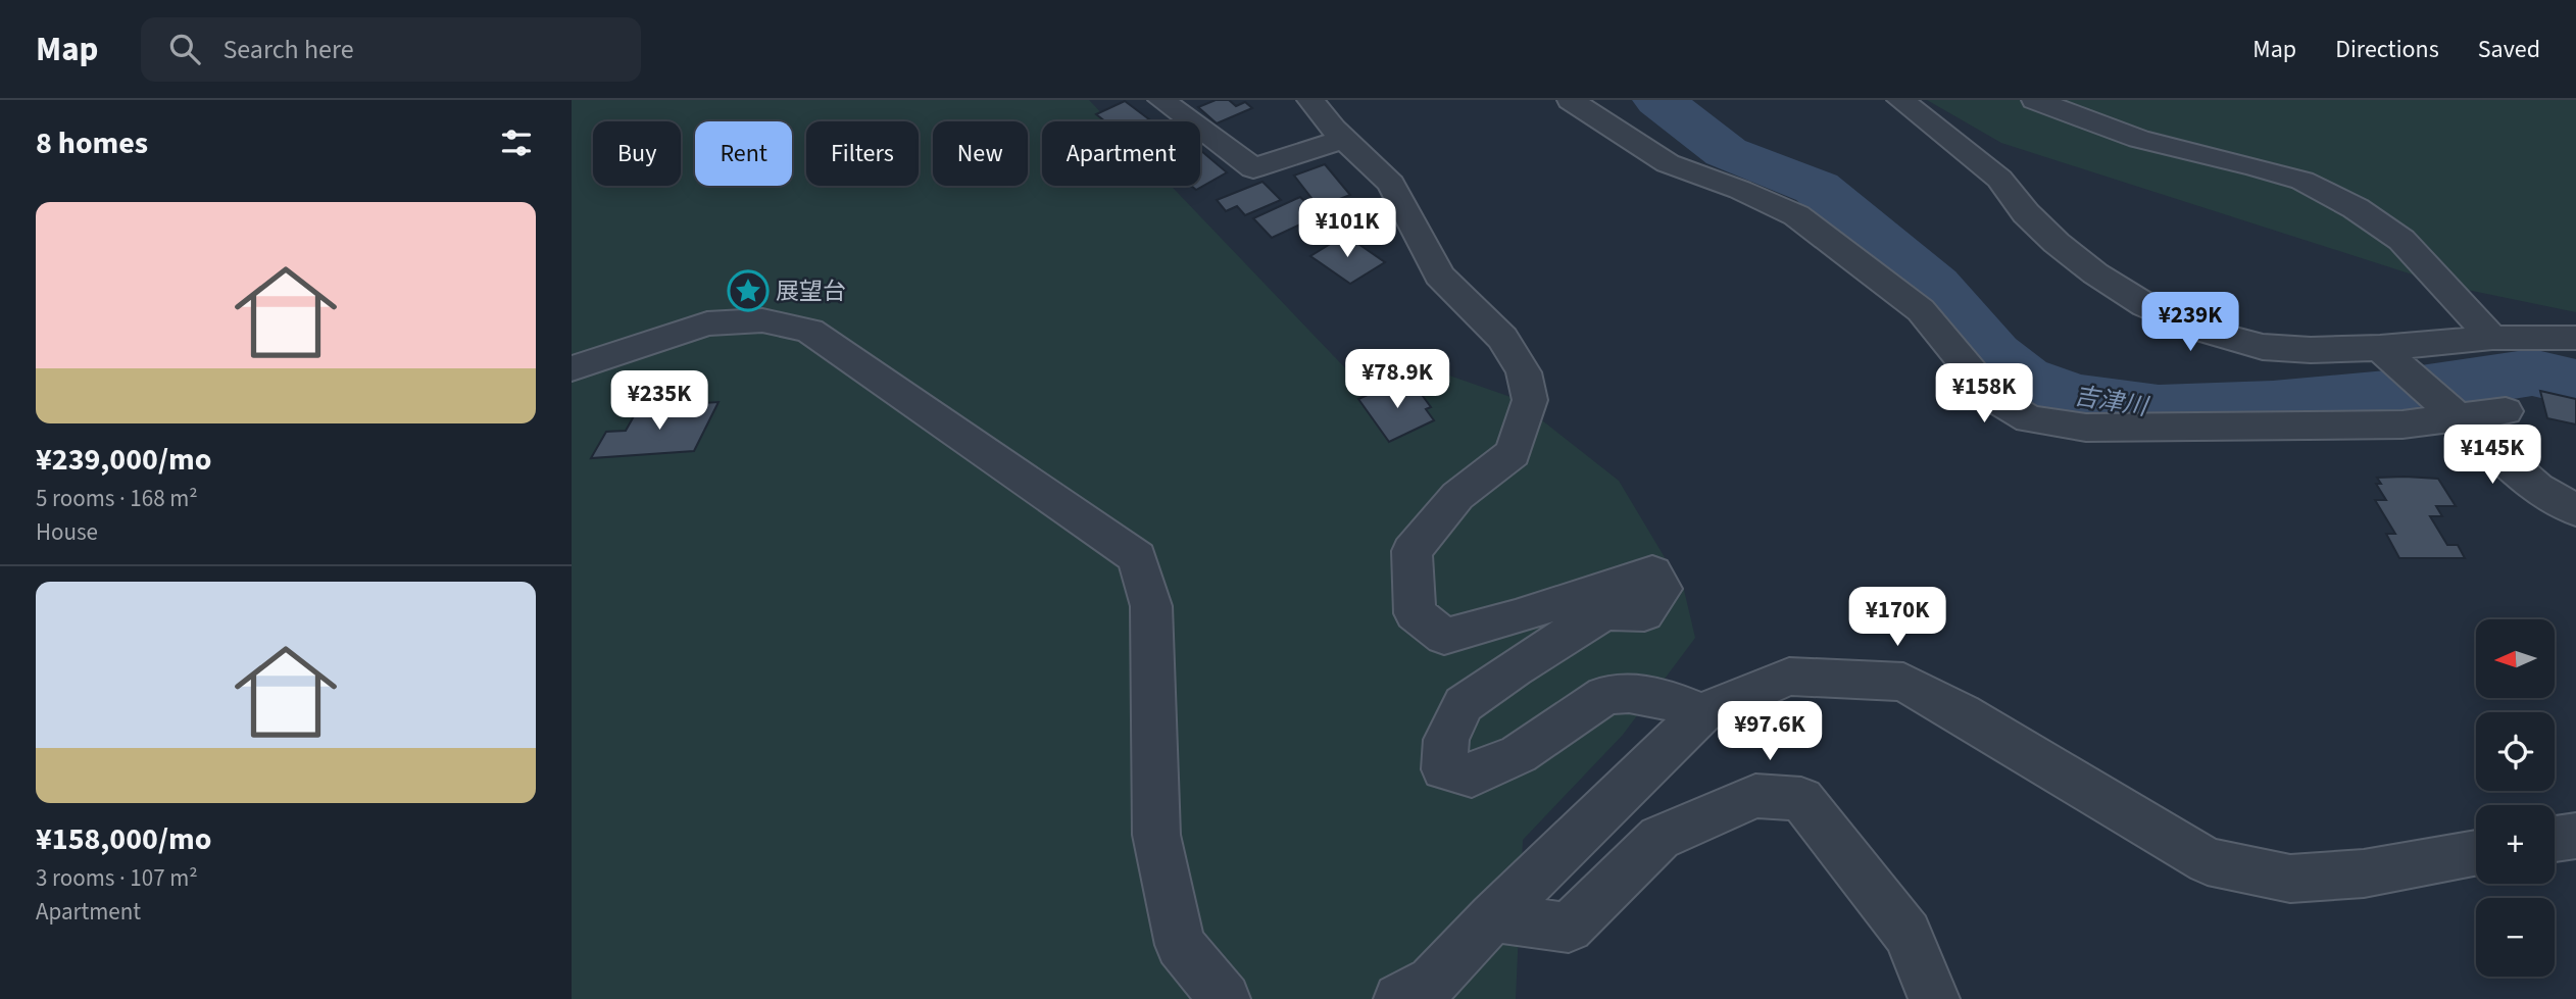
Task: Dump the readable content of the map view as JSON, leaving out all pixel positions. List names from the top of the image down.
{
  "water": ["吉津川"],
  "places": {
    "place": ["展望台"]
  },
  "north": "left",
  "page": {
    "header": "Map",
    "search": "Search here",
    "nav": ["Map", "Directions", "Saved"],
    "heading": "8 homes",
    "chip": [
      "Buy",
      "Rent",
      "Filters",
      "New",
      "Apartment"
    ],
    "list": [
      {
        "name": "¥239,000/mo",
        "note": "5 rooms · 168 m² · House"
      },
      {
        "name": "¥158,000/mo",
        "note": "3 rooms · 107 m² · Apartment"
      }
    ],
    "price": [
      "¥101K",
      "¥239K",
      "¥78.9K",
      "¥158K",
      "¥235K",
      "¥145K",
      "¥170K",
      "¥97.6K"
    ],
    "map_buttons": ["+", "−"]
  }
}
